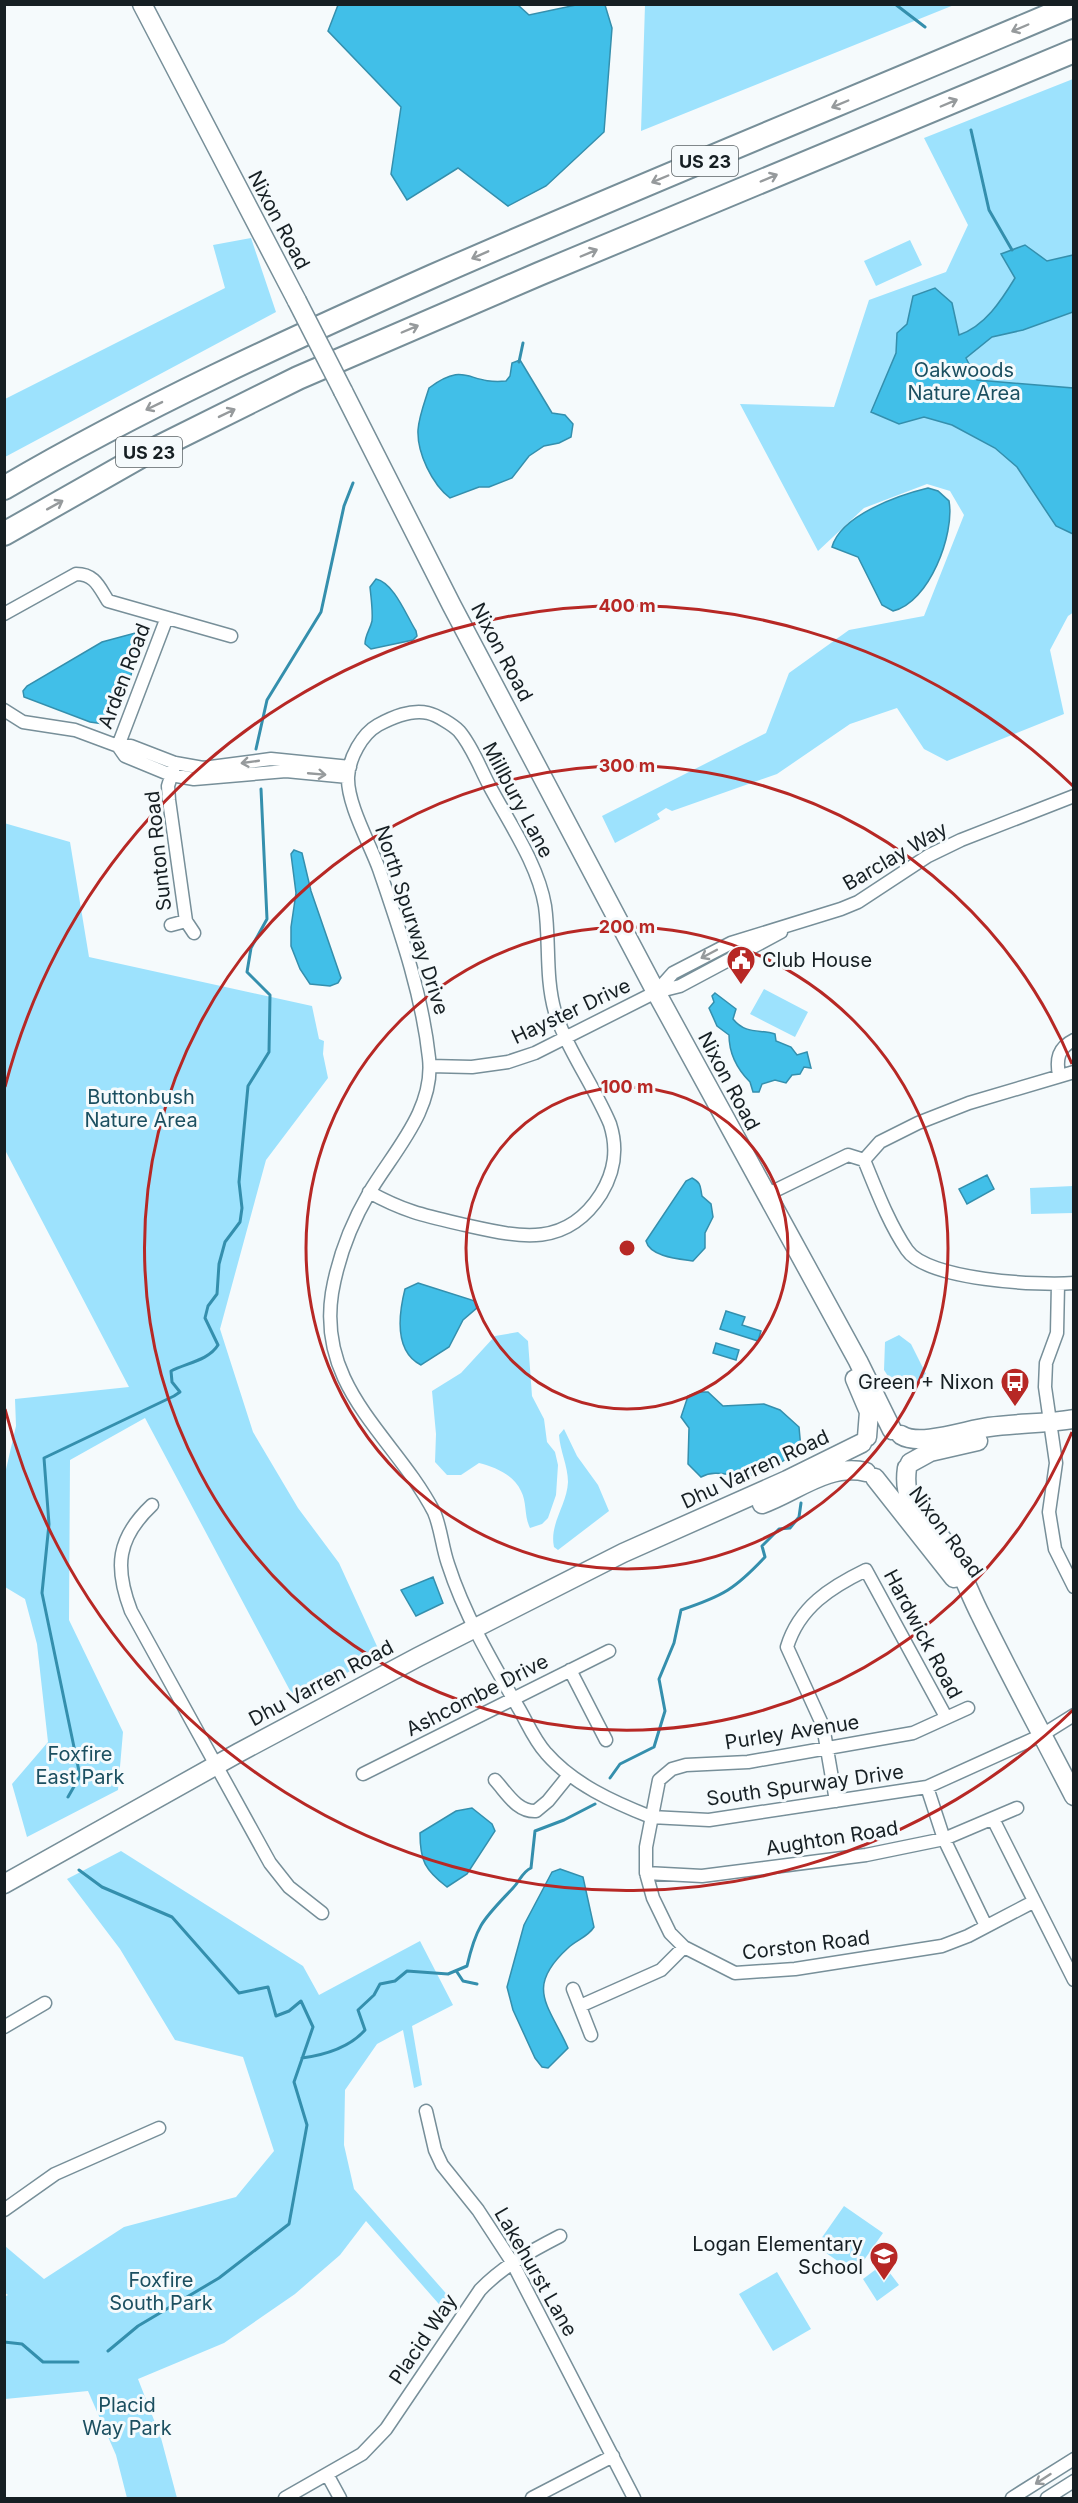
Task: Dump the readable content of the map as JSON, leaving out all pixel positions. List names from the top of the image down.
{
  "streets": {
    "highway": ["US 23"],
    "main road": ["Nixon Road", "Dhu Varren Road"],
    "street": [
      "Arden Road",
      "Millbury Lane",
      "Sunton Road",
      "Barclay Way",
      "North Spurway Drive",
      "Hayster Drive",
      "Hardwick Road",
      "Ashcombe Drive",
      "Purley Avenue",
      "South Spurway Drive",
      "Aughton Road",
      "Corston Road",
      "Lakehurst Lane",
      "Placid Way"
    ]
  },
  "crossings": [
    ["Nixon Road", "Barclay Way"],
    ["Nixon Road", "Hayster Drive"],
    ["Nixon Road", "Dhu Varren Road"],
    ["Nixon Road", "South Spurway Drive"],
    ["Millbury Lane", "North Spurway Drive"],
    ["Millbury Lane", "Hayster Drive"],
    ["Barclay Way", "Hayster Drive"],
    ["North Spurway Drive", "Hayster Drive"],
    ["North Spurway Drive", "Dhu Varren Road"],
    ["North Spurway Drive", "South Spurway Drive"],
    ["Dhu Varren Road", "South Spurway Drive"],
    ["Hardwick Road", "Purley Avenue"],
    ["Ashcombe Drive", "South Spurway Drive"],
    ["Purley Avenue", "South Spurway Drive"],
    ["Purley Avenue", "Corston Road"],
    ["South Spurway Drive", "Corston Road"],
    ["Aughton Road", "Corston Road"],
    ["Lakehurst Lane", "Placid Way"]
  ],
  "parks": [
    "Oakwoods Nature Area",
    "Buttonbush Nature Area",
    "Foxfire East Park",
    "Foxfire South Park",
    "Placid Way Park"
  ],
  "places": {
    "public building": ["Club House"],
    "bus stop": ["Green + Nixon"],
    "school or university": ["Logan Elementary School"]
  },
  "rings": [
    "400 m",
    "300 m",
    "200 m",
    "100 m"
  ]
}
